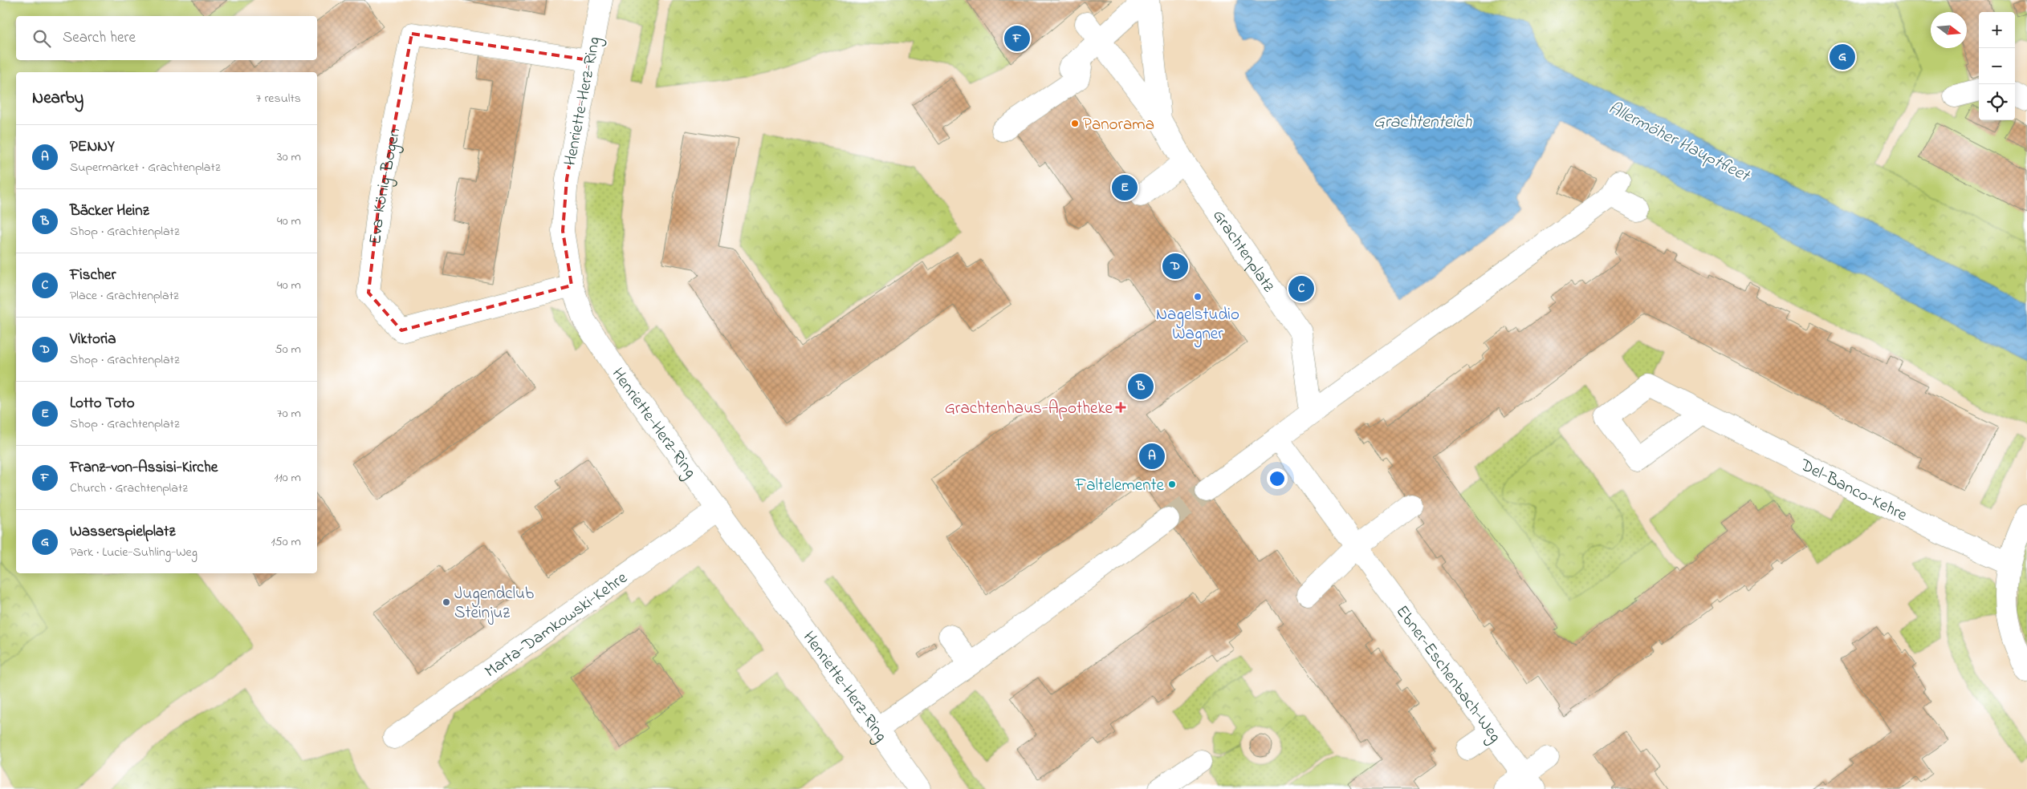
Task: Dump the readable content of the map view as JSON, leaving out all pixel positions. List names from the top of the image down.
{
  "streets": {
    "street": [
      "Henriette-Herz-Ring",
      "Eva-König-Bogen",
      "Grachtenplatz",
      "Del-Banco-Kehre",
      "Marta-Damkowski-Kehre",
      "Ebner-Eschenbach-Weg"
    ]
  },
  "crossings": [
    ["Henriette-Herz-Ring", "Eva-König-Bogen"],
    ["Henriette-Herz-Ring", "Marta-Damkowski-Kehre"]
  ],
  "water": ["Grachtenteich", "Allermöher Hauptfleet"],
  "places": {
    "other": [
      "Panorama",
      "Nagelstudio Wagner",
      "Faltelemente",
      "Jugendclub Steinjuz"
    ],
    "health": ["Grachtenhaus-Apotheke"]
  },
  "north": "right",
  "page": {
    "map_buttons": ["+", "−"],
    "search": "Search here",
    "pins": [
      "F",
      "G",
      "E",
      "D",
      "C",
      "B",
      "A"
    ],
    "heading": ["Nearby", "7 results"],
    "list": [
      {
        "mark": "A",
        "name": "PENNY",
        "note": "Supermarket · Grachtenplatz",
        "value": "30 m"
      },
      {
        "mark": "B",
        "name": "Bäcker Heinz",
        "note": "Shop · Grachtenplatz",
        "value": "40 m"
      },
      {
        "mark": "C",
        "name": "Fischer",
        "note": "Place · Grachtenplatz",
        "value": "40 m"
      },
      {
        "mark": "D",
        "name": "Viktoria",
        "note": "Shop · Grachtenplatz",
        "value": "50 m"
      },
      {
        "mark": "E",
        "name": "Lotto Toto",
        "note": "Shop · Grachtenplatz",
        "value": "70 m"
      },
      {
        "mark": "F",
        "name": "Franz-von-Assisi-Kirche",
        "note": "Church · Grachtenplatz",
        "value": "110 m"
      },
      {
        "mark": "G",
        "name": "Wasserspielplatz",
        "note": "Park · Lucie-Suhling-Weg",
        "value": "150 m"
      }
    ]
  }
}
